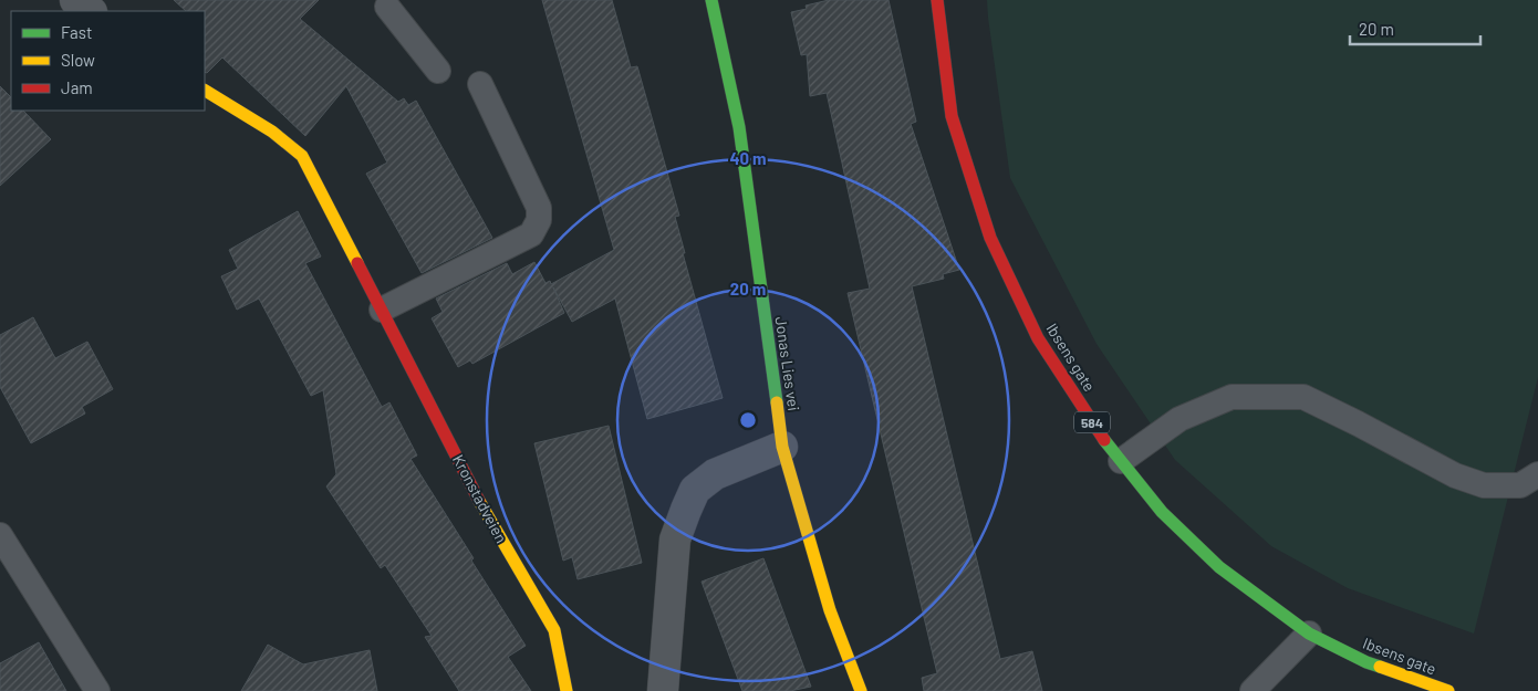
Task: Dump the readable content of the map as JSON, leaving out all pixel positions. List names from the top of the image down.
{
  "streets": {
    "street": [
      "Ibsens gate",
      "Jonas Lies vei",
      "584",
      "Kronstadveien"
    ]
  },
  "legend": ["Fast", "Slow", "Jam"],
  "scale_bar": "20 m",
  "rings": ["40 m", "20 m"]
}
